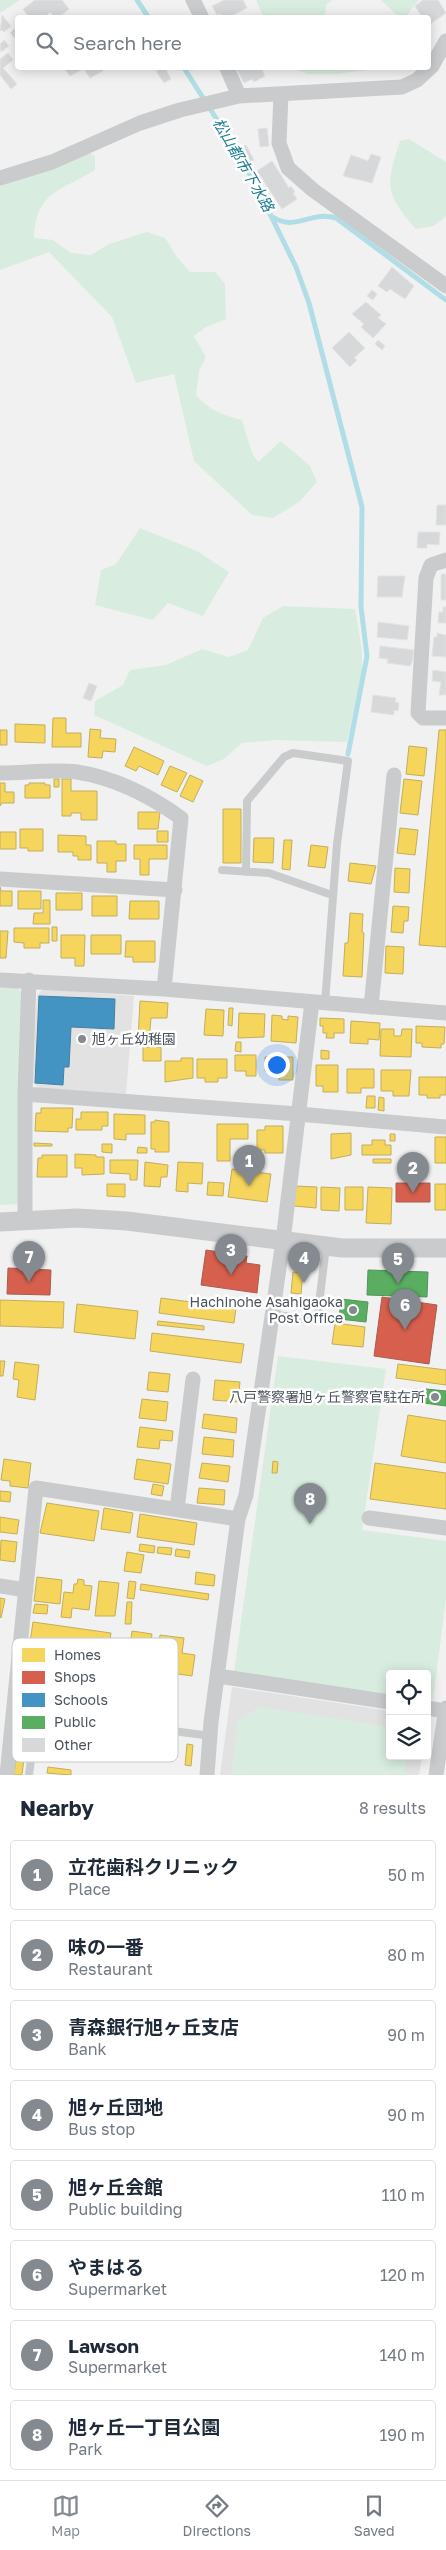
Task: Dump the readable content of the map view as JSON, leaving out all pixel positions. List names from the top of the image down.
{
  "water": ["松山都市下水路"],
  "places": ["旭ヶ丘幼稚園", "Hachinohe Asahigaoka Post Office", "八戸警察署旭ヶ丘警察官駐在所"],
  "legend": [
    "Homes",
    "Shops",
    "Schools",
    "Public",
    "Other"
  ],
  "page": {
    "search": "Search here",
    "pins": [
      "1",
      "2",
      "3",
      "7",
      "4",
      "5",
      "6",
      "8"
    ],
    "heading": ["Nearby", "8 results"],
    "list": [
      {
        "mark": "1",
        "name": "立花歯科クリニック",
        "note": "Place",
        "value": "50 m"
      },
      {
        "mark": "2",
        "name": "味の一番",
        "note": "Restaurant",
        "value": "80 m"
      },
      {
        "mark": "3",
        "name": "青森銀行旭ヶ丘支店",
        "note": "Bank",
        "value": "90 m"
      },
      {
        "mark": "4",
        "name": "旭ヶ丘団地",
        "note": "Bus stop",
        "value": "90 m"
      },
      {
        "mark": "5",
        "name": "旭ヶ丘会館",
        "note": "Public building",
        "value": "110 m"
      },
      {
        "mark": "6",
        "name": "やまはる",
        "note": "Supermarket",
        "value": "120 m"
      },
      {
        "mark": "7",
        "name": "Lawson",
        "note": "Supermarket",
        "value": "140 m"
      },
      {
        "mark": "8",
        "name": "旭ヶ丘一丁目公園",
        "note": "Park",
        "value": "190 m"
      }
    ],
    "nav": ["Map", "Directions", "Saved"]
  }
}
